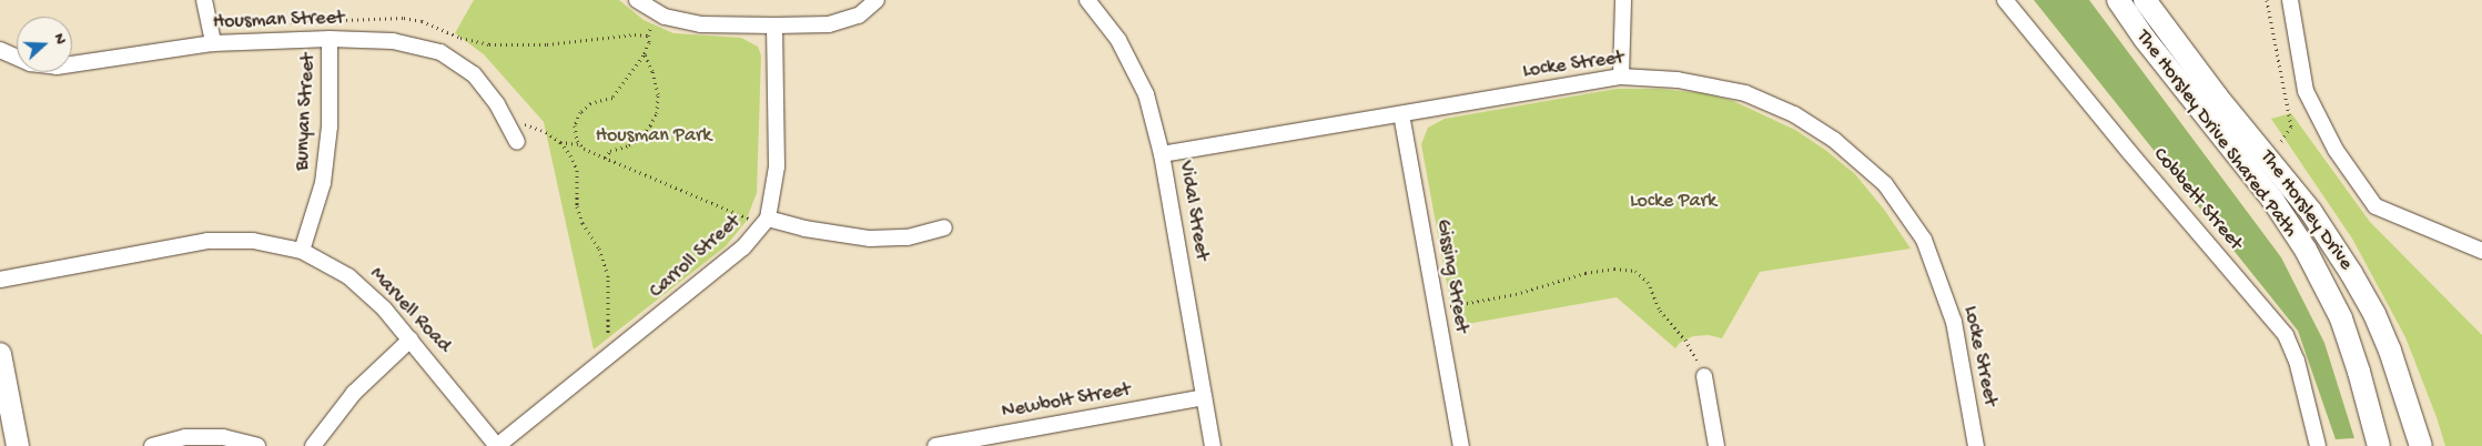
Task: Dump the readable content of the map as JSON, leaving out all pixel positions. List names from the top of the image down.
{
  "streets": {
    "main road": ["The Horsley Drive"],
    "street": [
      "Housman Street",
      "Locke Street",
      "Bunyan Street",
      "Cobbett Street",
      "Vidal Street",
      "Carroll Street",
      "Gissing Street",
      "Marvell Road",
      "Newbolt Street"
    ]
  },
  "crossings": [
    ["Housman Street", "Bunyan Street"],
    ["Locke Street", "Vidal Street"],
    ["Locke Street", "Gissing Street"],
    ["Bunyan Street", "Marvell Road"],
    ["Vidal Street", "Newbolt Street"],
    ["Carroll Street", "Marvell Road"]
  ],
  "parks": ["Housman Park", "Locke Park"],
  "north": "right"
}
